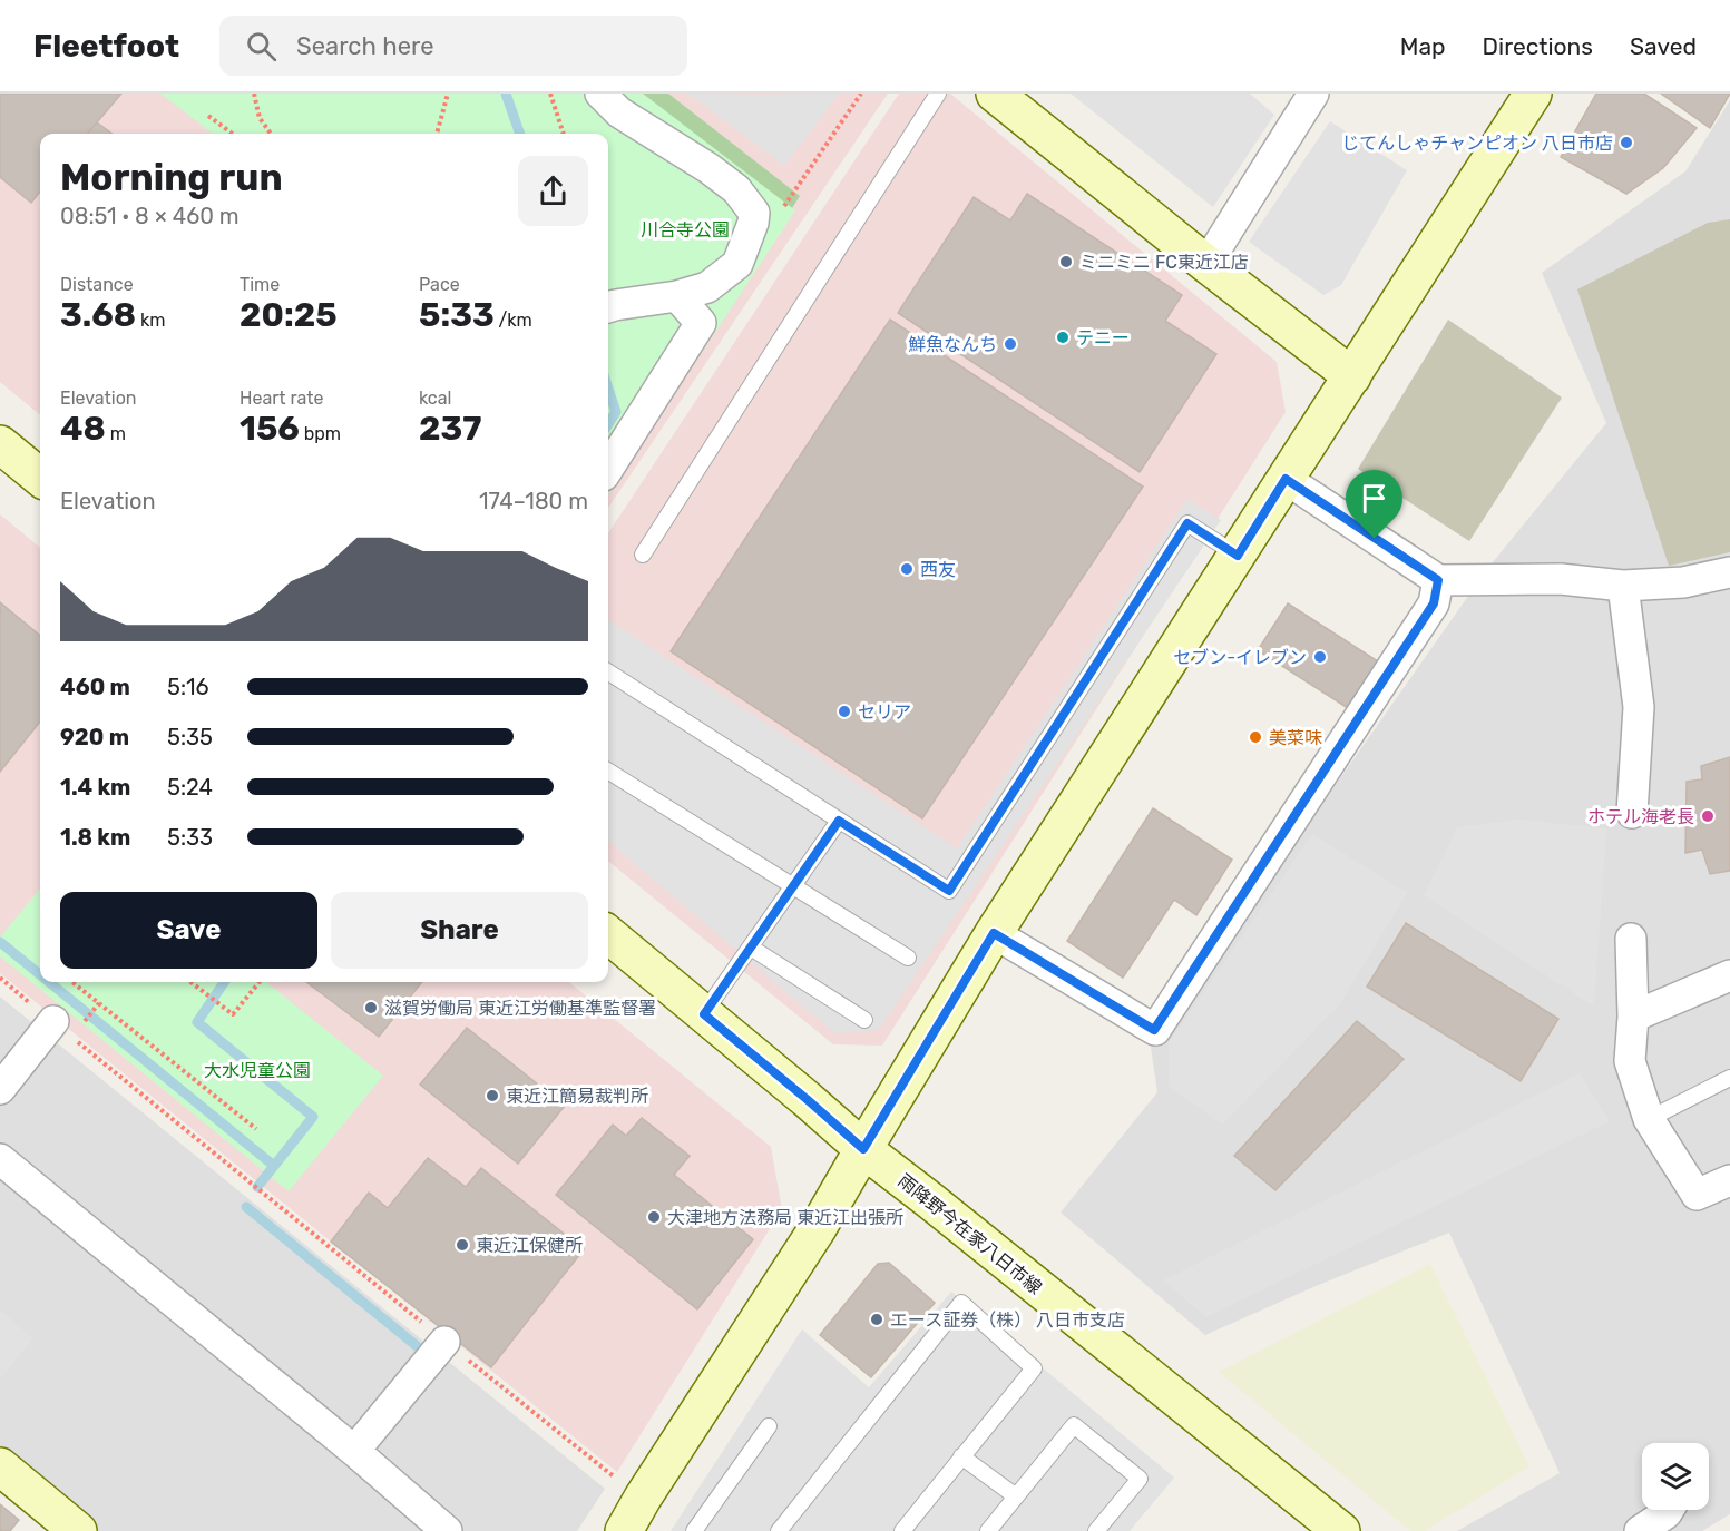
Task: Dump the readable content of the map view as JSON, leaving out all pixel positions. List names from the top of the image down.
{
  "streets": {
    "street": ["雨降野今在家八日市線"]
  },
  "parks": ["川合寺公園", "大水児童公園"],
  "places": [
    "じてんしゃチャンピオン 八日市店",
    "ミニミニ FC東近江店",
    "テニー",
    "鮮魚なんち",
    "西友",
    "セブン-イレブン",
    "セリア",
    "美菜味",
    "ホテル海老長",
    "滋賀労働局 東近江労働基準監督署",
    "東近江簡易裁判所",
    "大津地方法務局 東近江出張所",
    "東近江保健所",
    "エース証券（株） 八日市支店"
  ],
  "page": {
    "header": "Fleetfoot",
    "search": "Search here",
    "nav": ["Map", "Directions", "Saved"],
    "heading": ["Morning run", "08:51 · 8 × 460 m"],
    "stats": [
      ["Distance", "3.68 km"],
      ["Time", "20:25"],
      ["Pace", "5:33 /km"],
      ["Elevation", "48 m"],
      ["Heart rate", "156 bpm"],
      ["kcal", "237"]
    ],
    "chart": ["Elevation", "174–180 m"],
    "list": [
      {
        "name": "460 m",
        "note": "5:16"
      },
      {
        "name": "920 m",
        "note": "5:35"
      },
      {
        "name": "1.4 km",
        "note": "5:24"
      },
      {
        "name": "1.8 km",
        "note": "5:33"
      }
    ],
    "buttons": ["Save", "Share"]
  }
}
